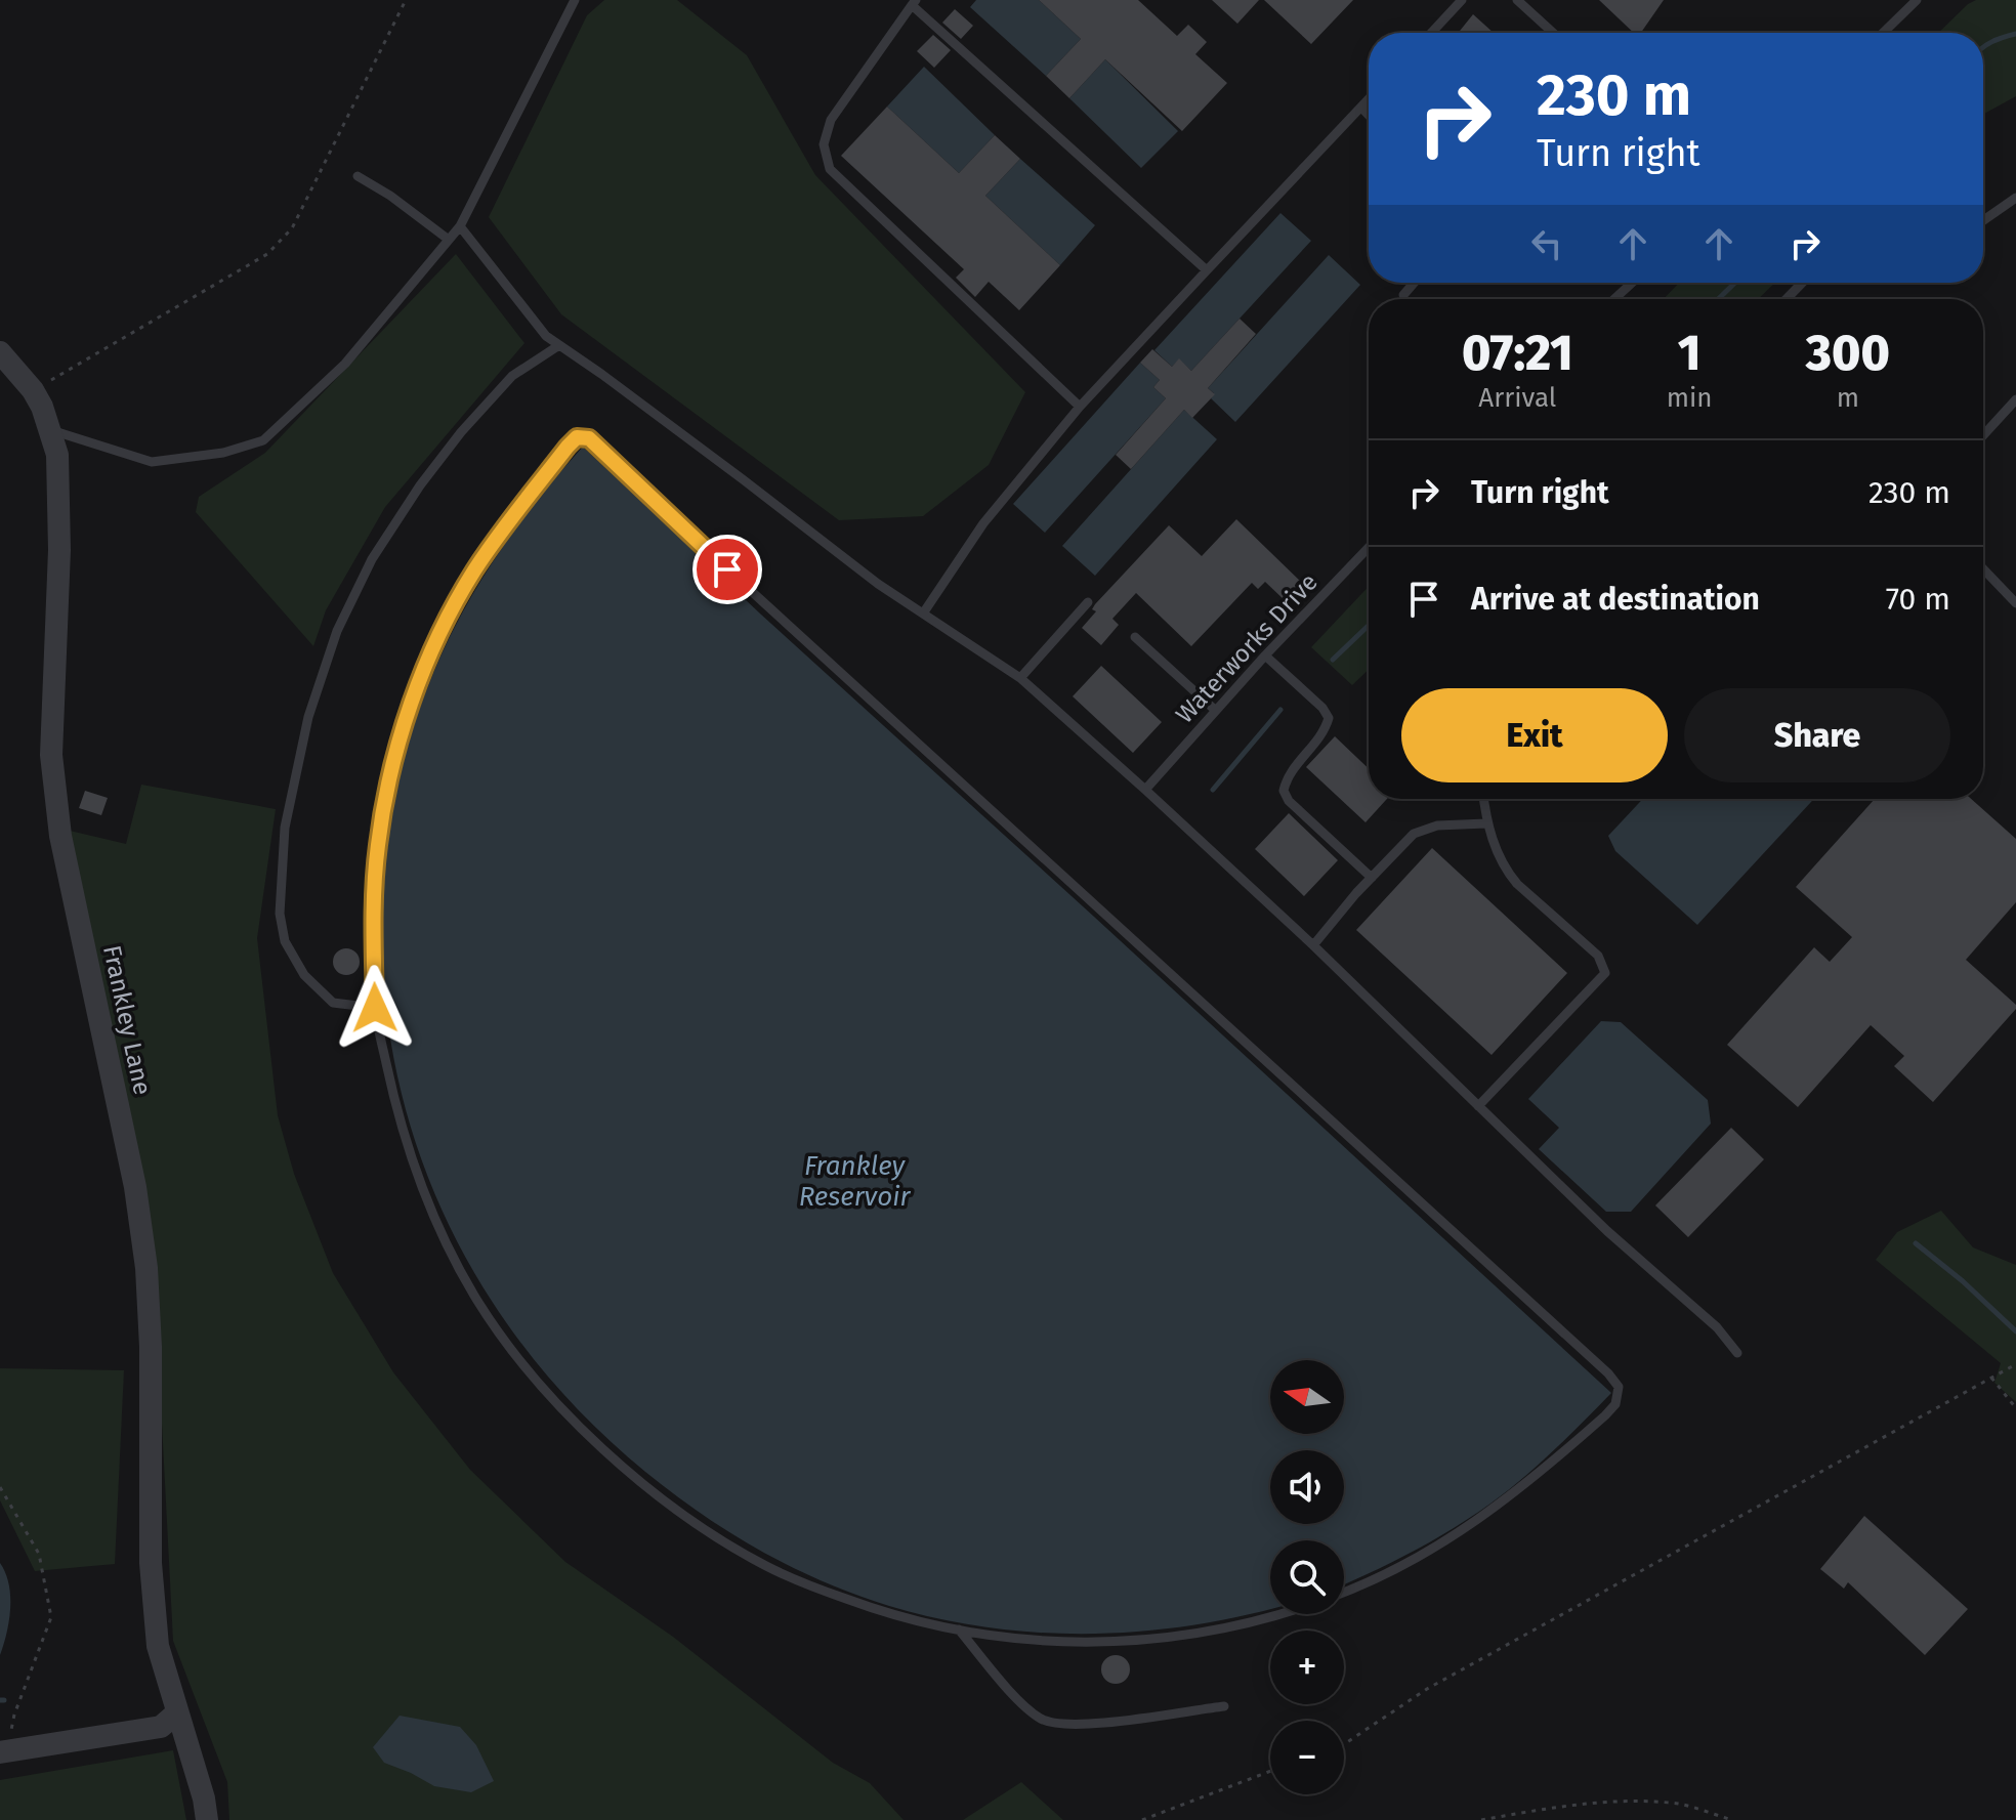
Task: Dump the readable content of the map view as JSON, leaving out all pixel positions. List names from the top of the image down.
{
  "streets": {
    "street": ["Frankley Lane"],
    "lane": ["Waterworks Drive"]
  },
  "water": ["Frankley Reservoir"],
  "north": "left",
  "page": {
    "turn": ["230 m", "Turn right"],
    "eta": [
      "07:21",
      "Arrival",
      "1",
      "min",
      "300",
      "m"
    ],
    "list": [
      {
        "name": "Turn right",
        "value": "230 m"
      },
      {
        "name": "Arrive at destination",
        "value": "70 m"
      }
    ],
    "buttons": ["Exit", "Share"],
    "map_buttons": ["+", "−"]
  }
}
